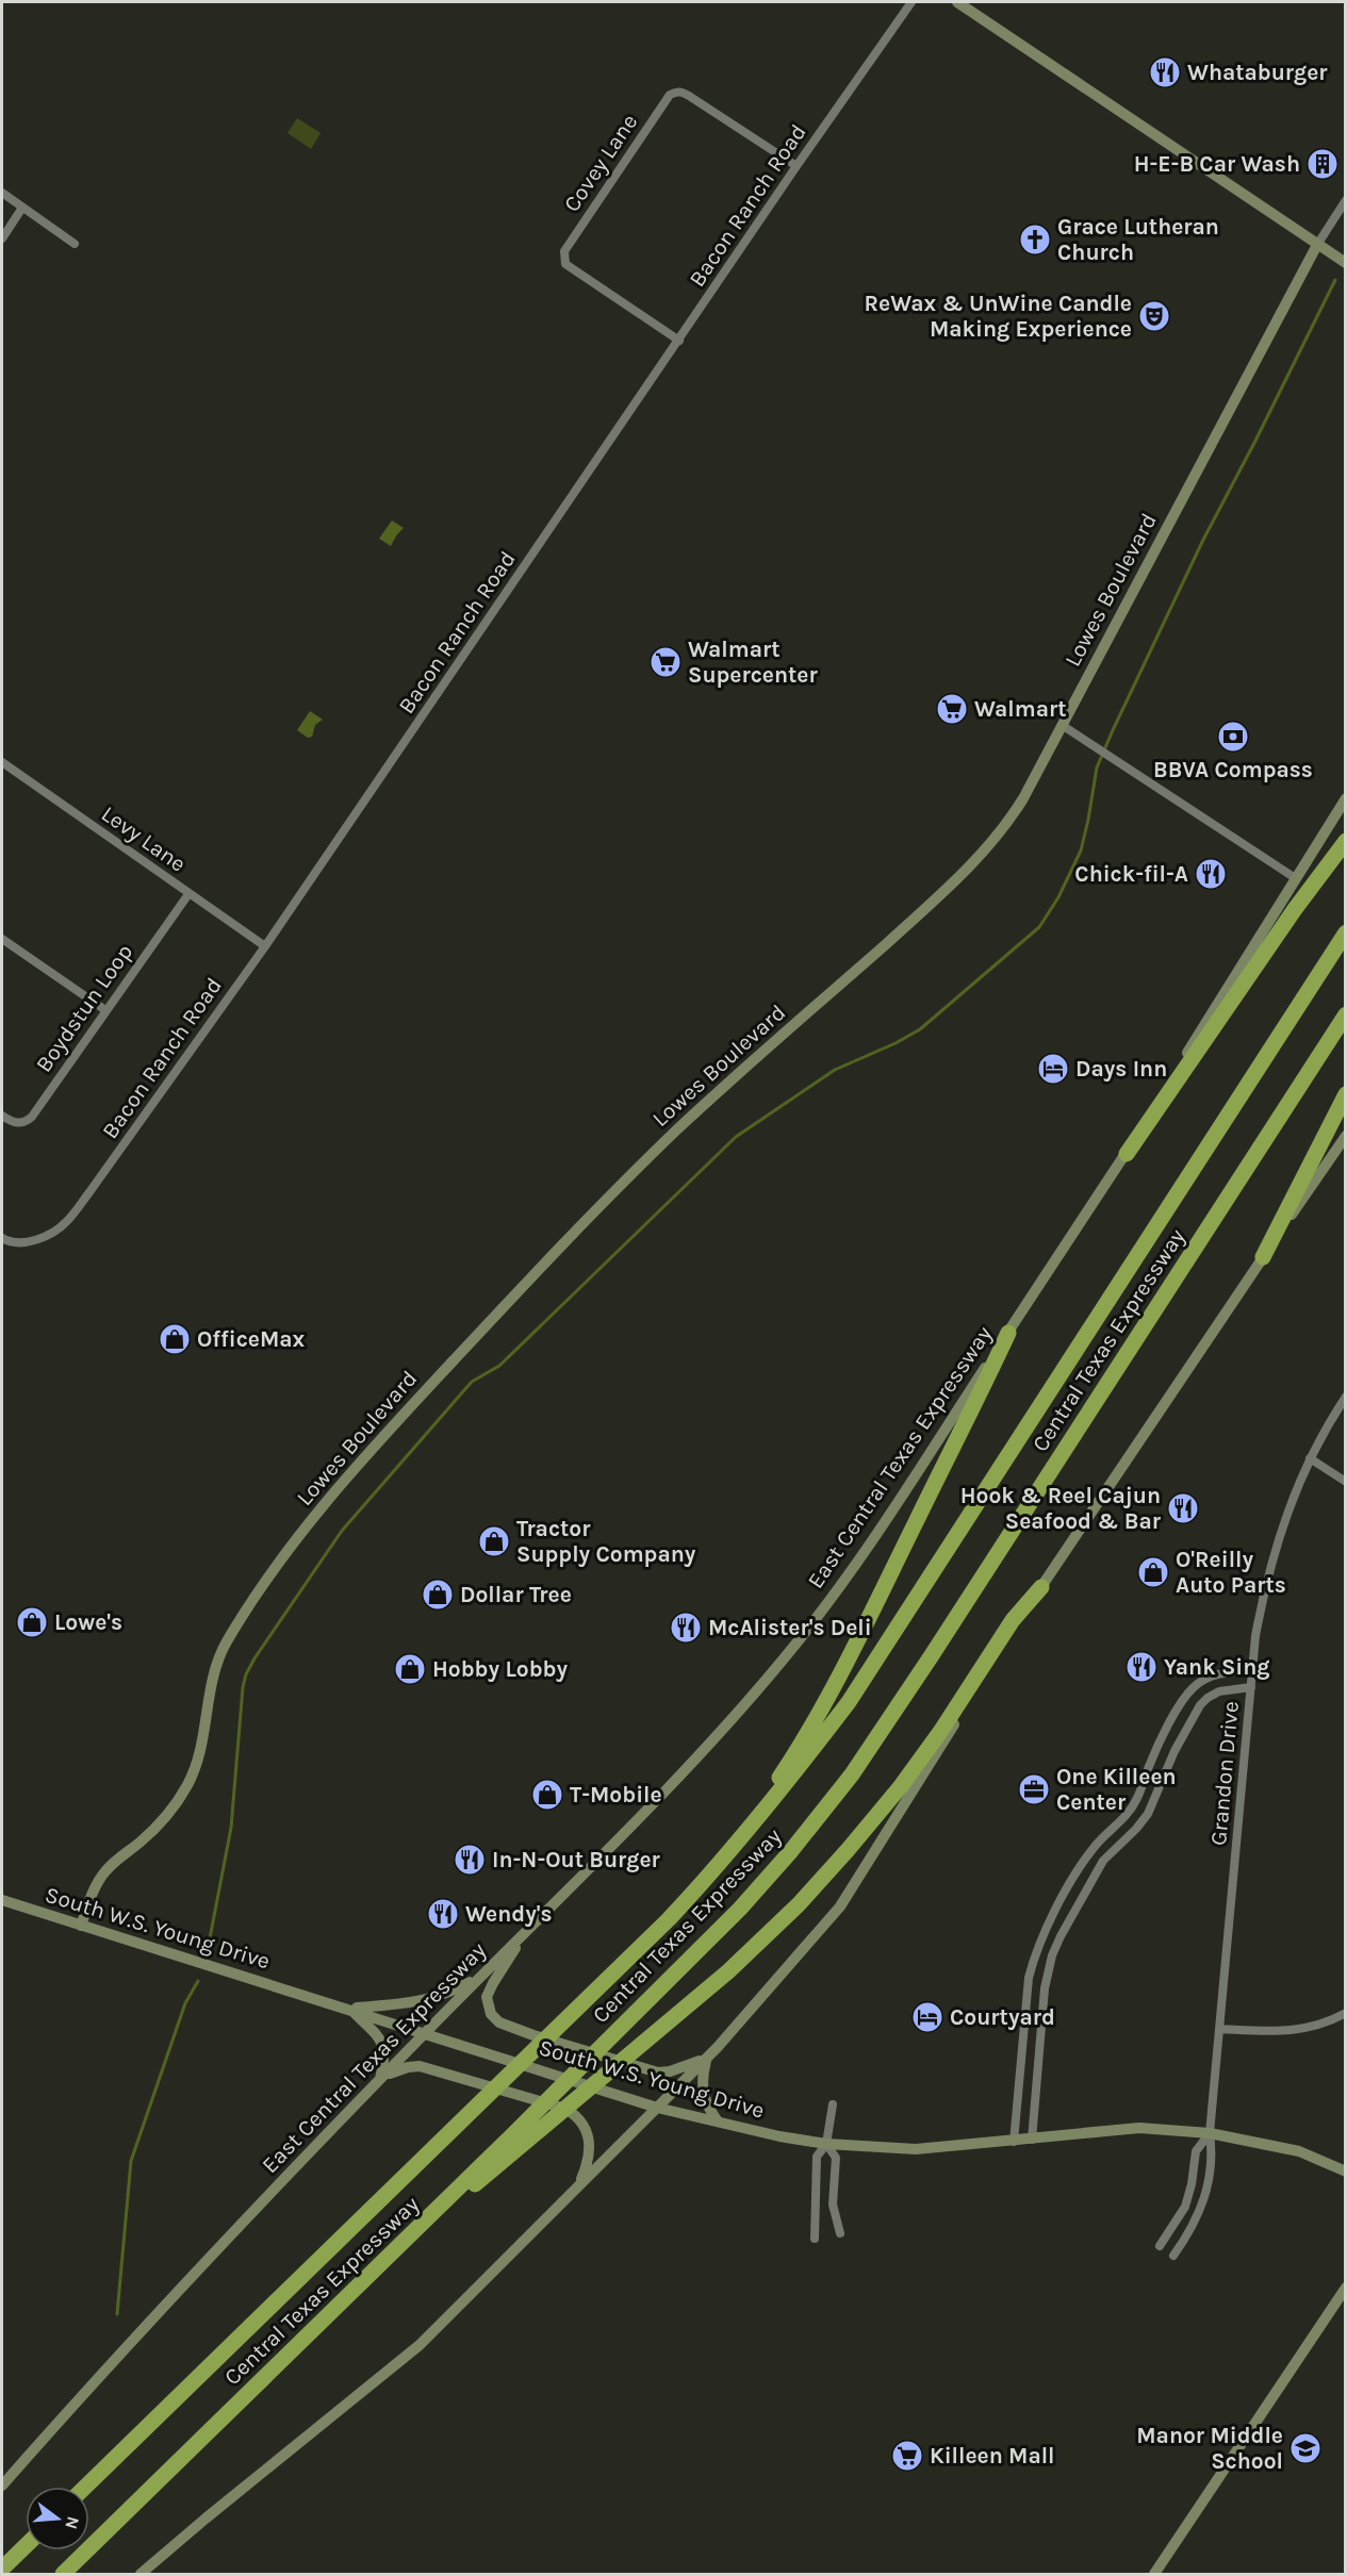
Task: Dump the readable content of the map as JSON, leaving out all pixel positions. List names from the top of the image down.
{
  "streets": {
    "highway": ["Central Texas Expressway"],
    "main road": ["Lowes Boulevard", "East Central Texas Expressway", "South W.S. Young Drive"],
    "street": [
      "Covey Lane",
      "Bacon Ranch Road",
      "Levy Lane",
      "Boydstun Loop",
      "Grandon Drive"
    ]
  },
  "crossings": [
    ["Covey Lane", "Bacon Ranch Road"],
    ["Bacon Ranch Road", "Levy Lane"],
    ["Lowes Boulevard", "South W.S. Young Drive"],
    ["Levy Lane", "Boydstun Loop"],
    ["East Central Texas Expressway", "South W.S. Young Drive"],
    ["Grandon Drive", "South W.S. Young Drive"]
  ],
  "places": {
    "restaurant": [
      "Whataburger",
      "Chick-fil-A",
      "Hook & Reel Cajun Seafood & Bar",
      "McAlister's Deli",
      "Yank Sing",
      "In-N-Out Burger",
      "Wendy's"
    ],
    "building": ["H-E-B Car Wash"],
    "church": ["Grace Lutheran Church"],
    "theatre": ["ReWax & UnWine Candle Making Experience"],
    "supermarket": ["Walmart Supercenter", "Walmart", "Killeen Mall"],
    "bank": ["BBVA Compass"],
    "hotel": ["Days Inn", "Courtyard"],
    "shop": [
      "OfficeMax",
      "Tractor Supply Company",
      "O'Reilly Auto Parts",
      "Dollar Tree",
      "Lowe's",
      "Hobby Lobby",
      "T-Mobile"
    ],
    "office": ["One Killeen Center"],
    "school or university": ["Manor Middle School"]
  },
  "north": "right"
}
